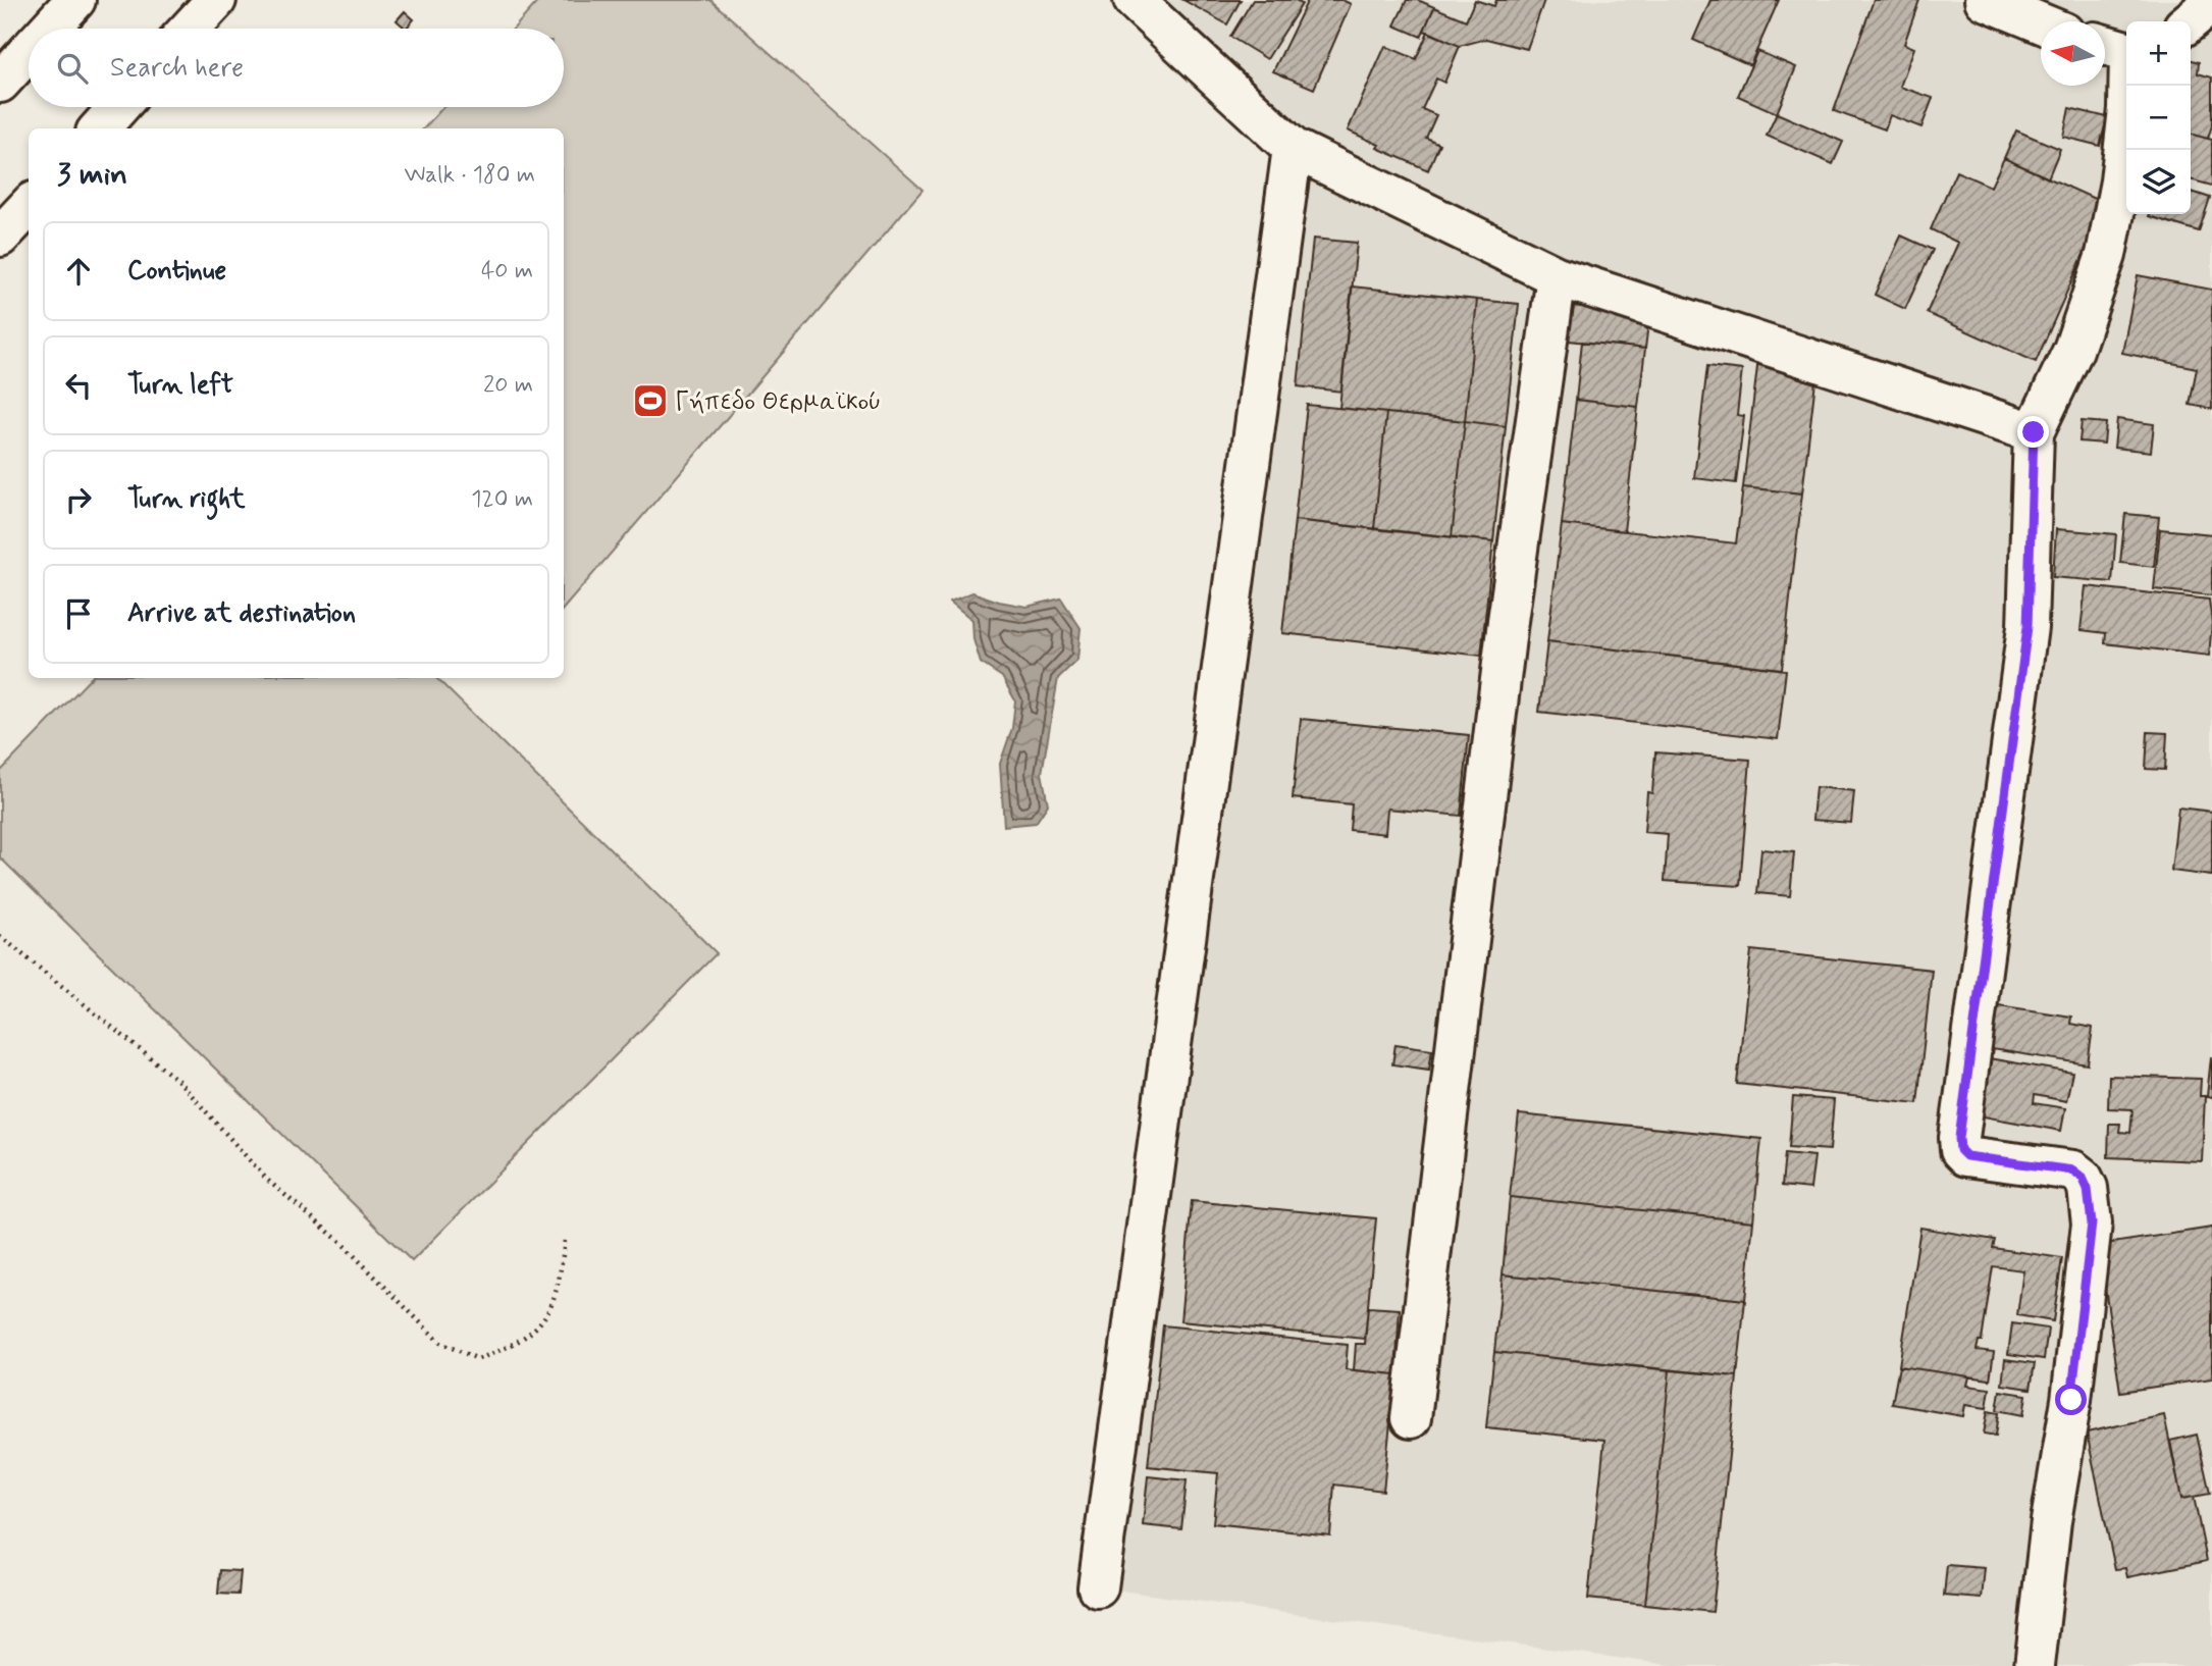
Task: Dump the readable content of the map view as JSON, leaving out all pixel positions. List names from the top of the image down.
{
  "places": {
    "sports": ["Γήπεδο Θερμαϊκού"]
  },
  "north": "left",
  "page": {
    "map_buttons": ["+", "−"],
    "search": "Search here",
    "heading": ["3 min", "Walk · 180 m"],
    "list": [
      ["Continue", "40 m"],
      ["Turn left", "20 m"],
      ["Turn right", "120 m"],
      "Arrive at destination"
    ]
  }
}
